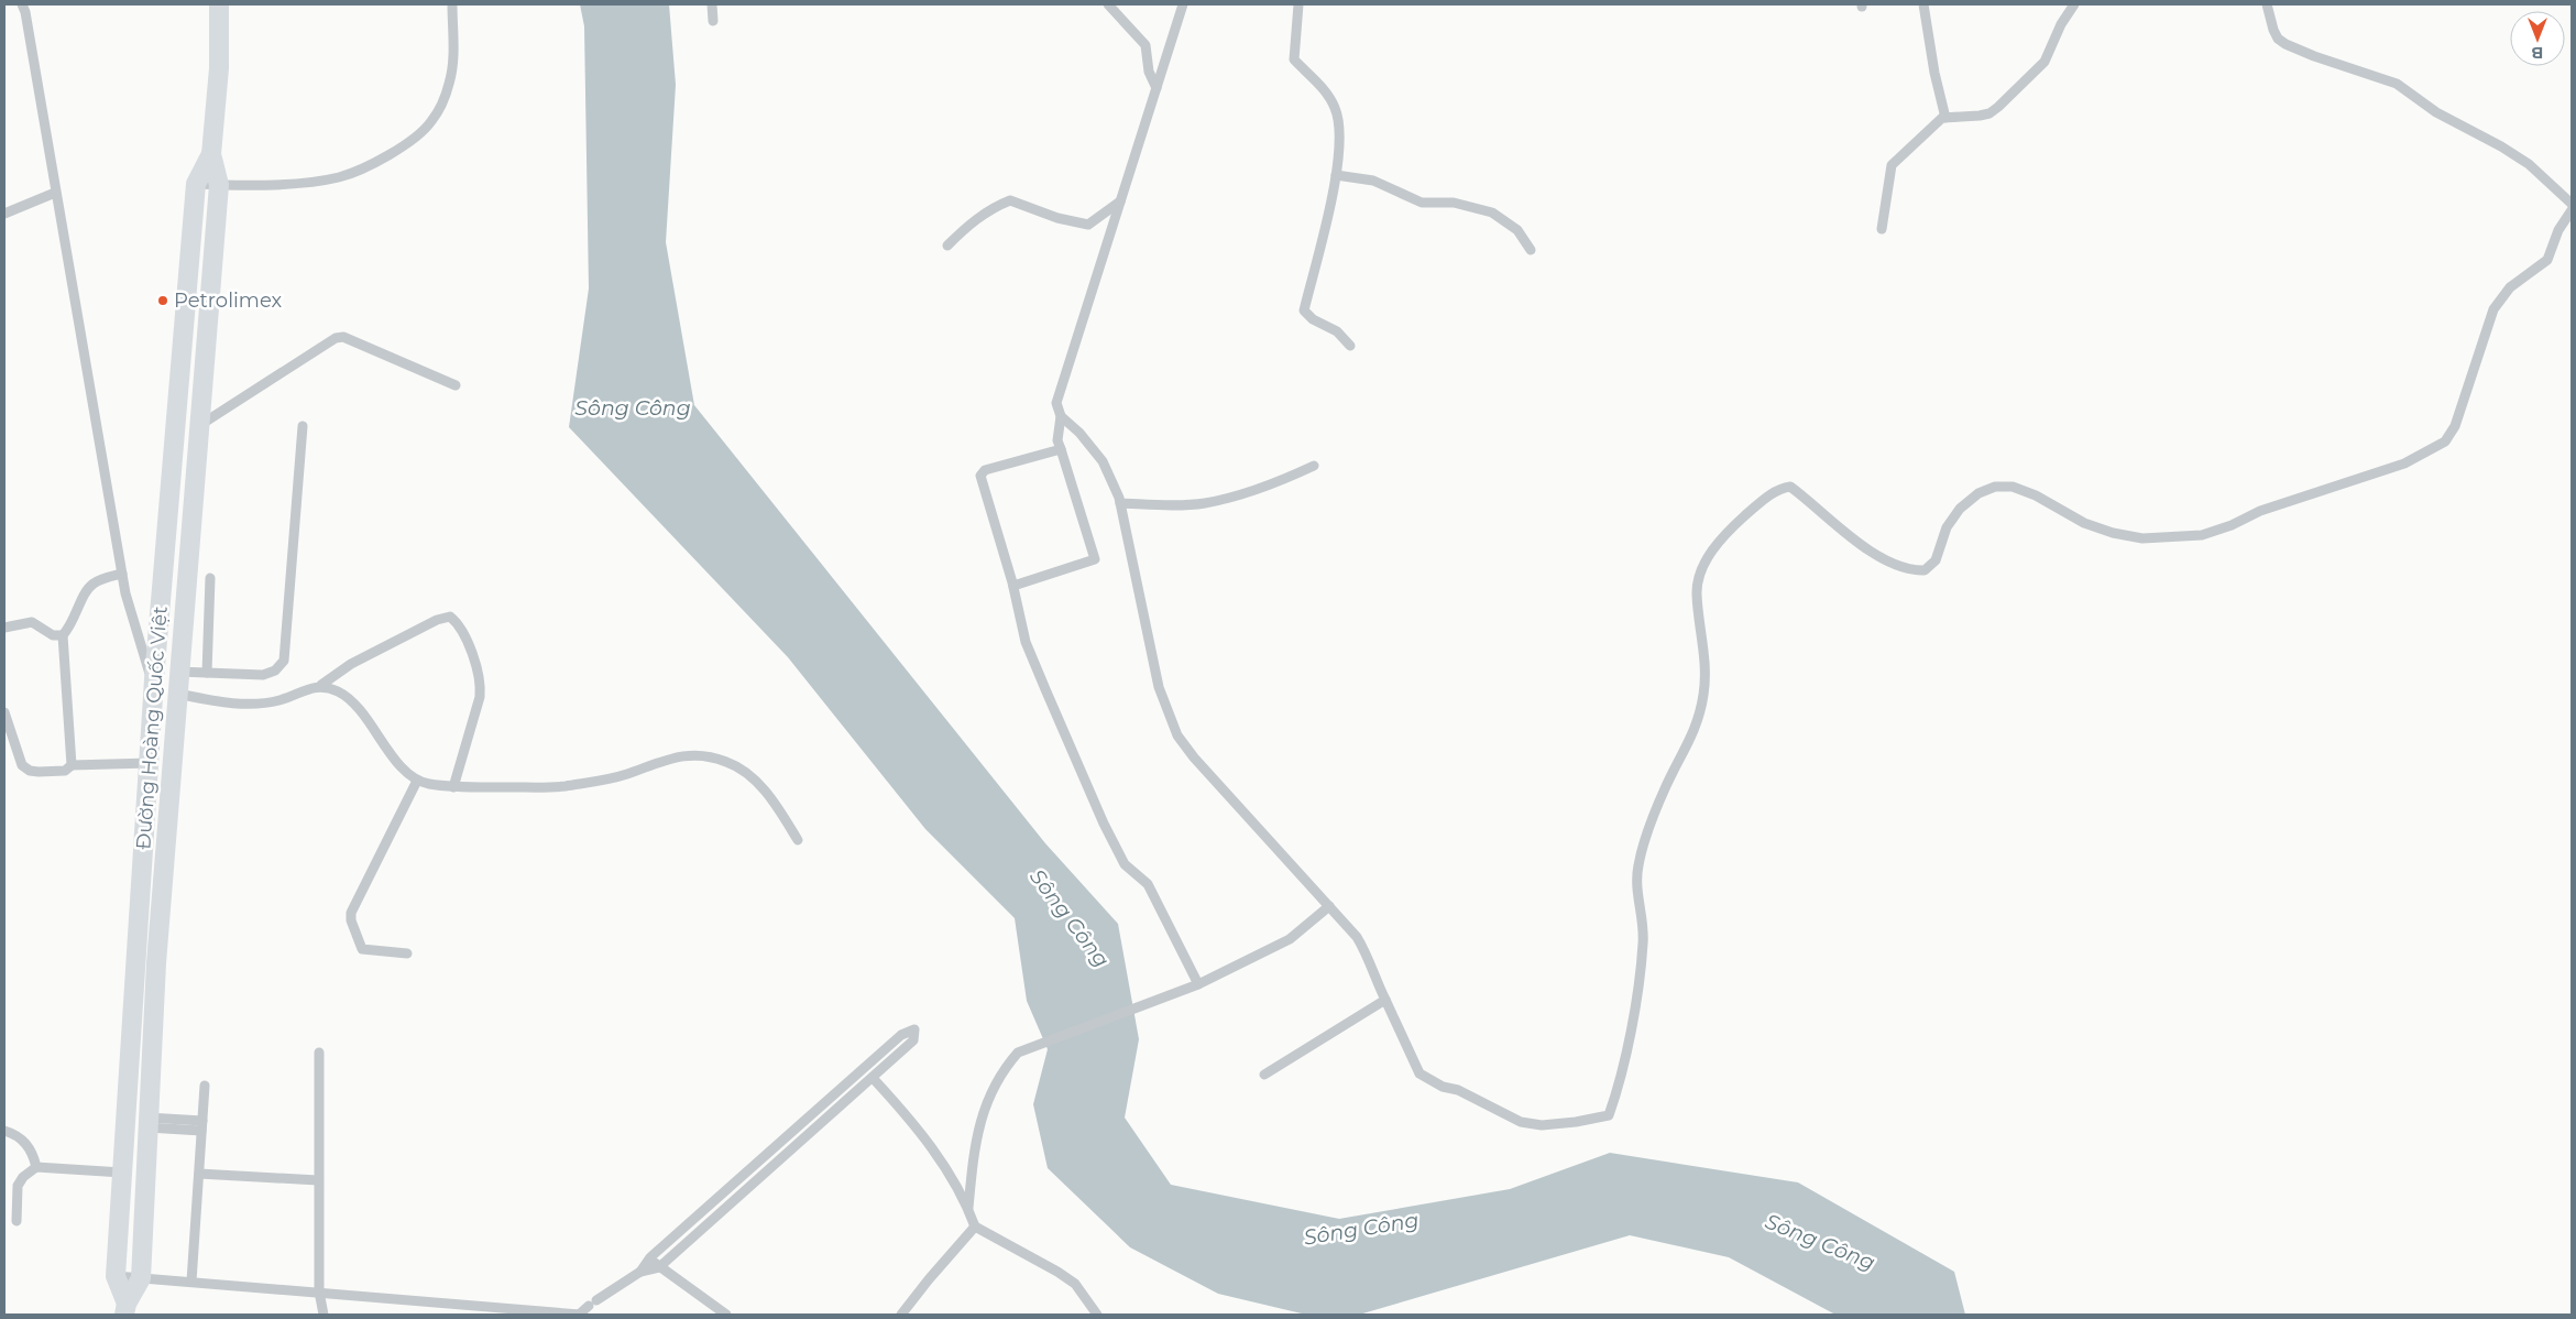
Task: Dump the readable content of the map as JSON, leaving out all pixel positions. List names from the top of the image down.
{
  "streets": {
    "highway": ["Đường Hoàng Quốc Việt"]
  },
  "water": ["Sông Công"],
  "places": ["Petrolimex"],
  "north": "bottom"
}
